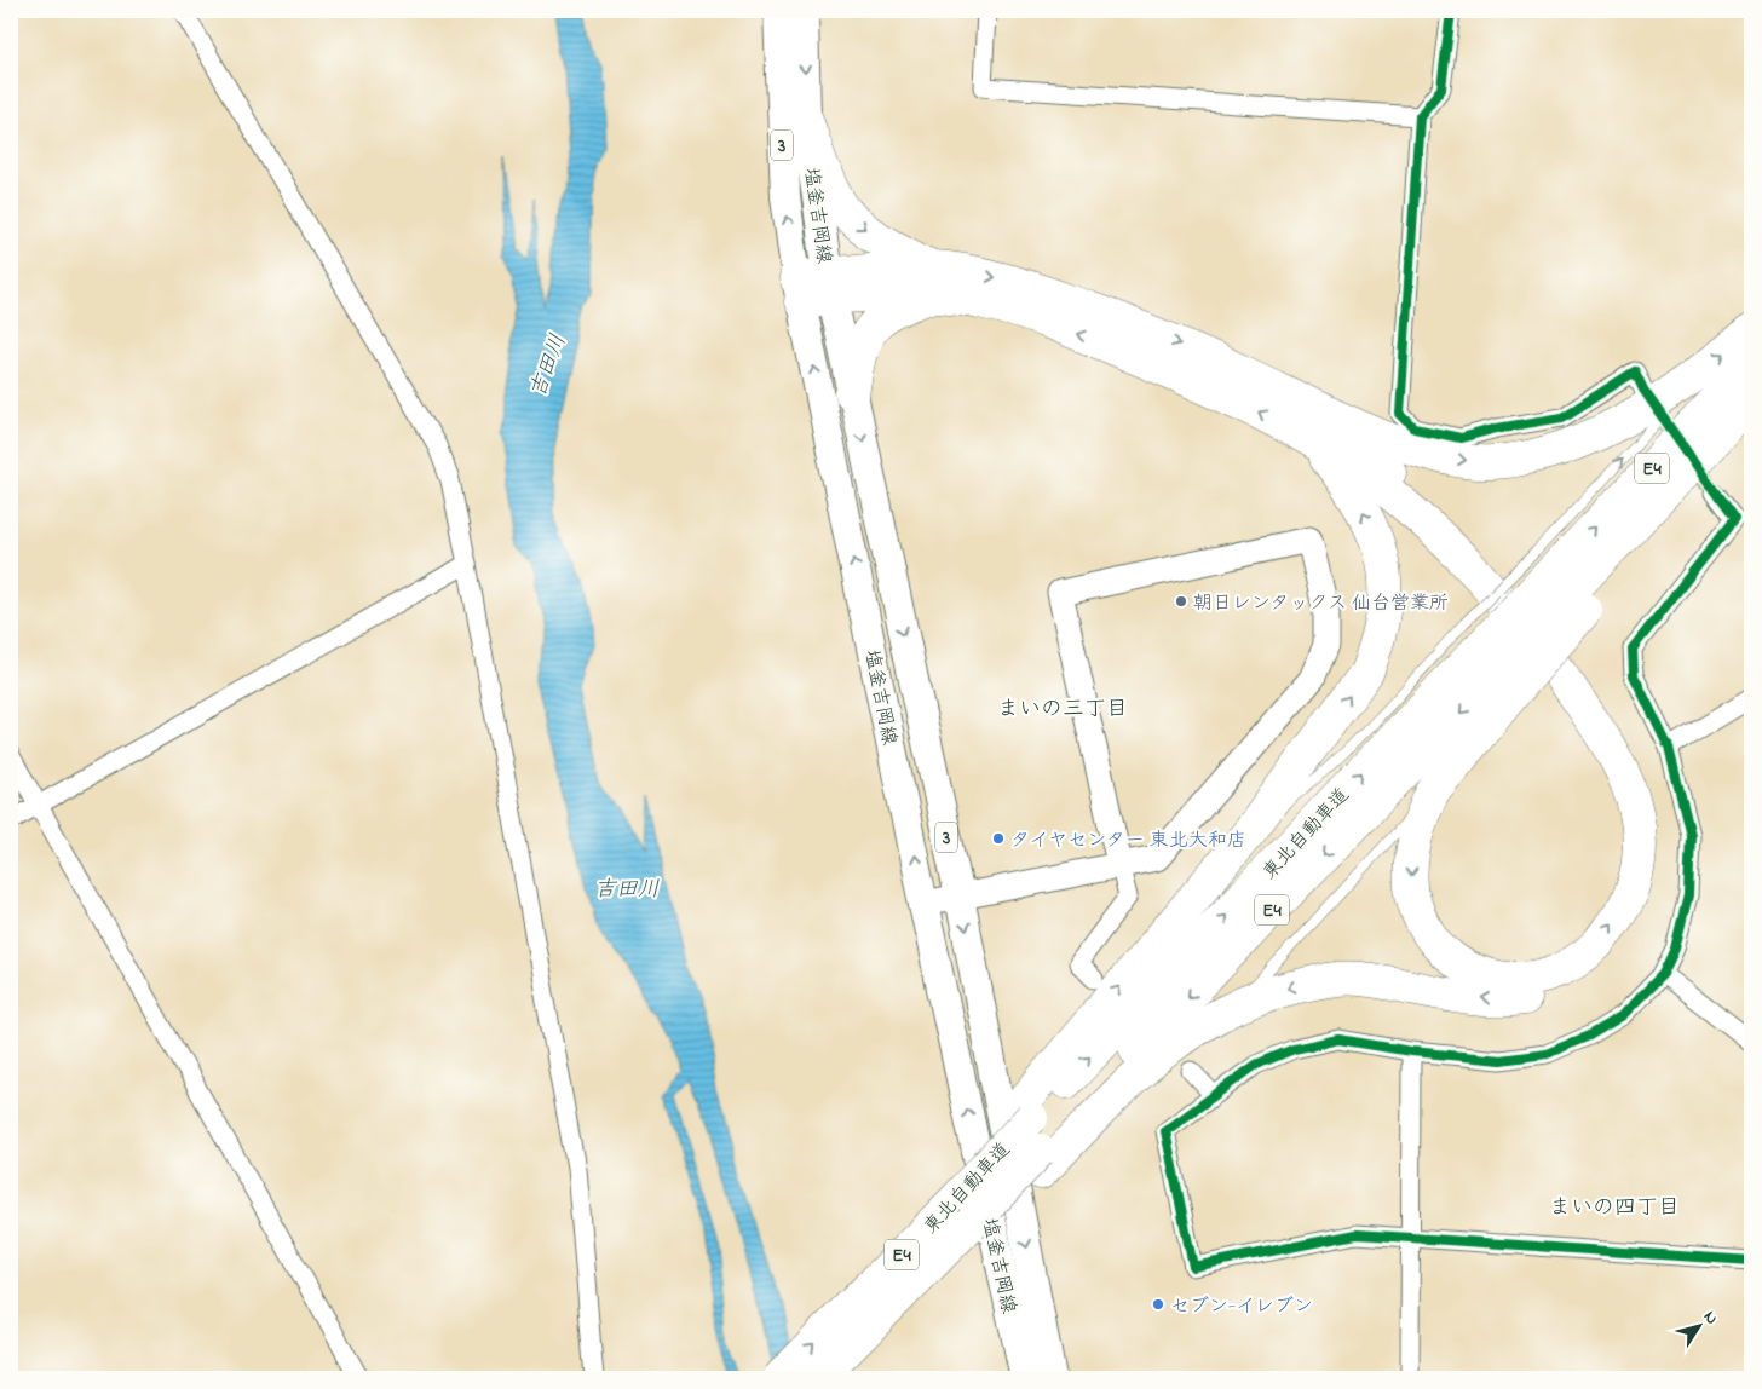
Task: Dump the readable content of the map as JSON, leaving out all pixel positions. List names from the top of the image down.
{
  "streets": {
    "highway": ["E4", "東北自動車道"],
    "main road": ["3", "塩釜吉岡線"]
  },
  "districts": ["まいの三丁目", "まいの四丁目"],
  "water": ["吉田川"],
  "places": ["朝日レンタックス 仙台営業所", "タイヤセンター 東北大和店", "セブン-イレブン"],
  "north": "top right"
}
